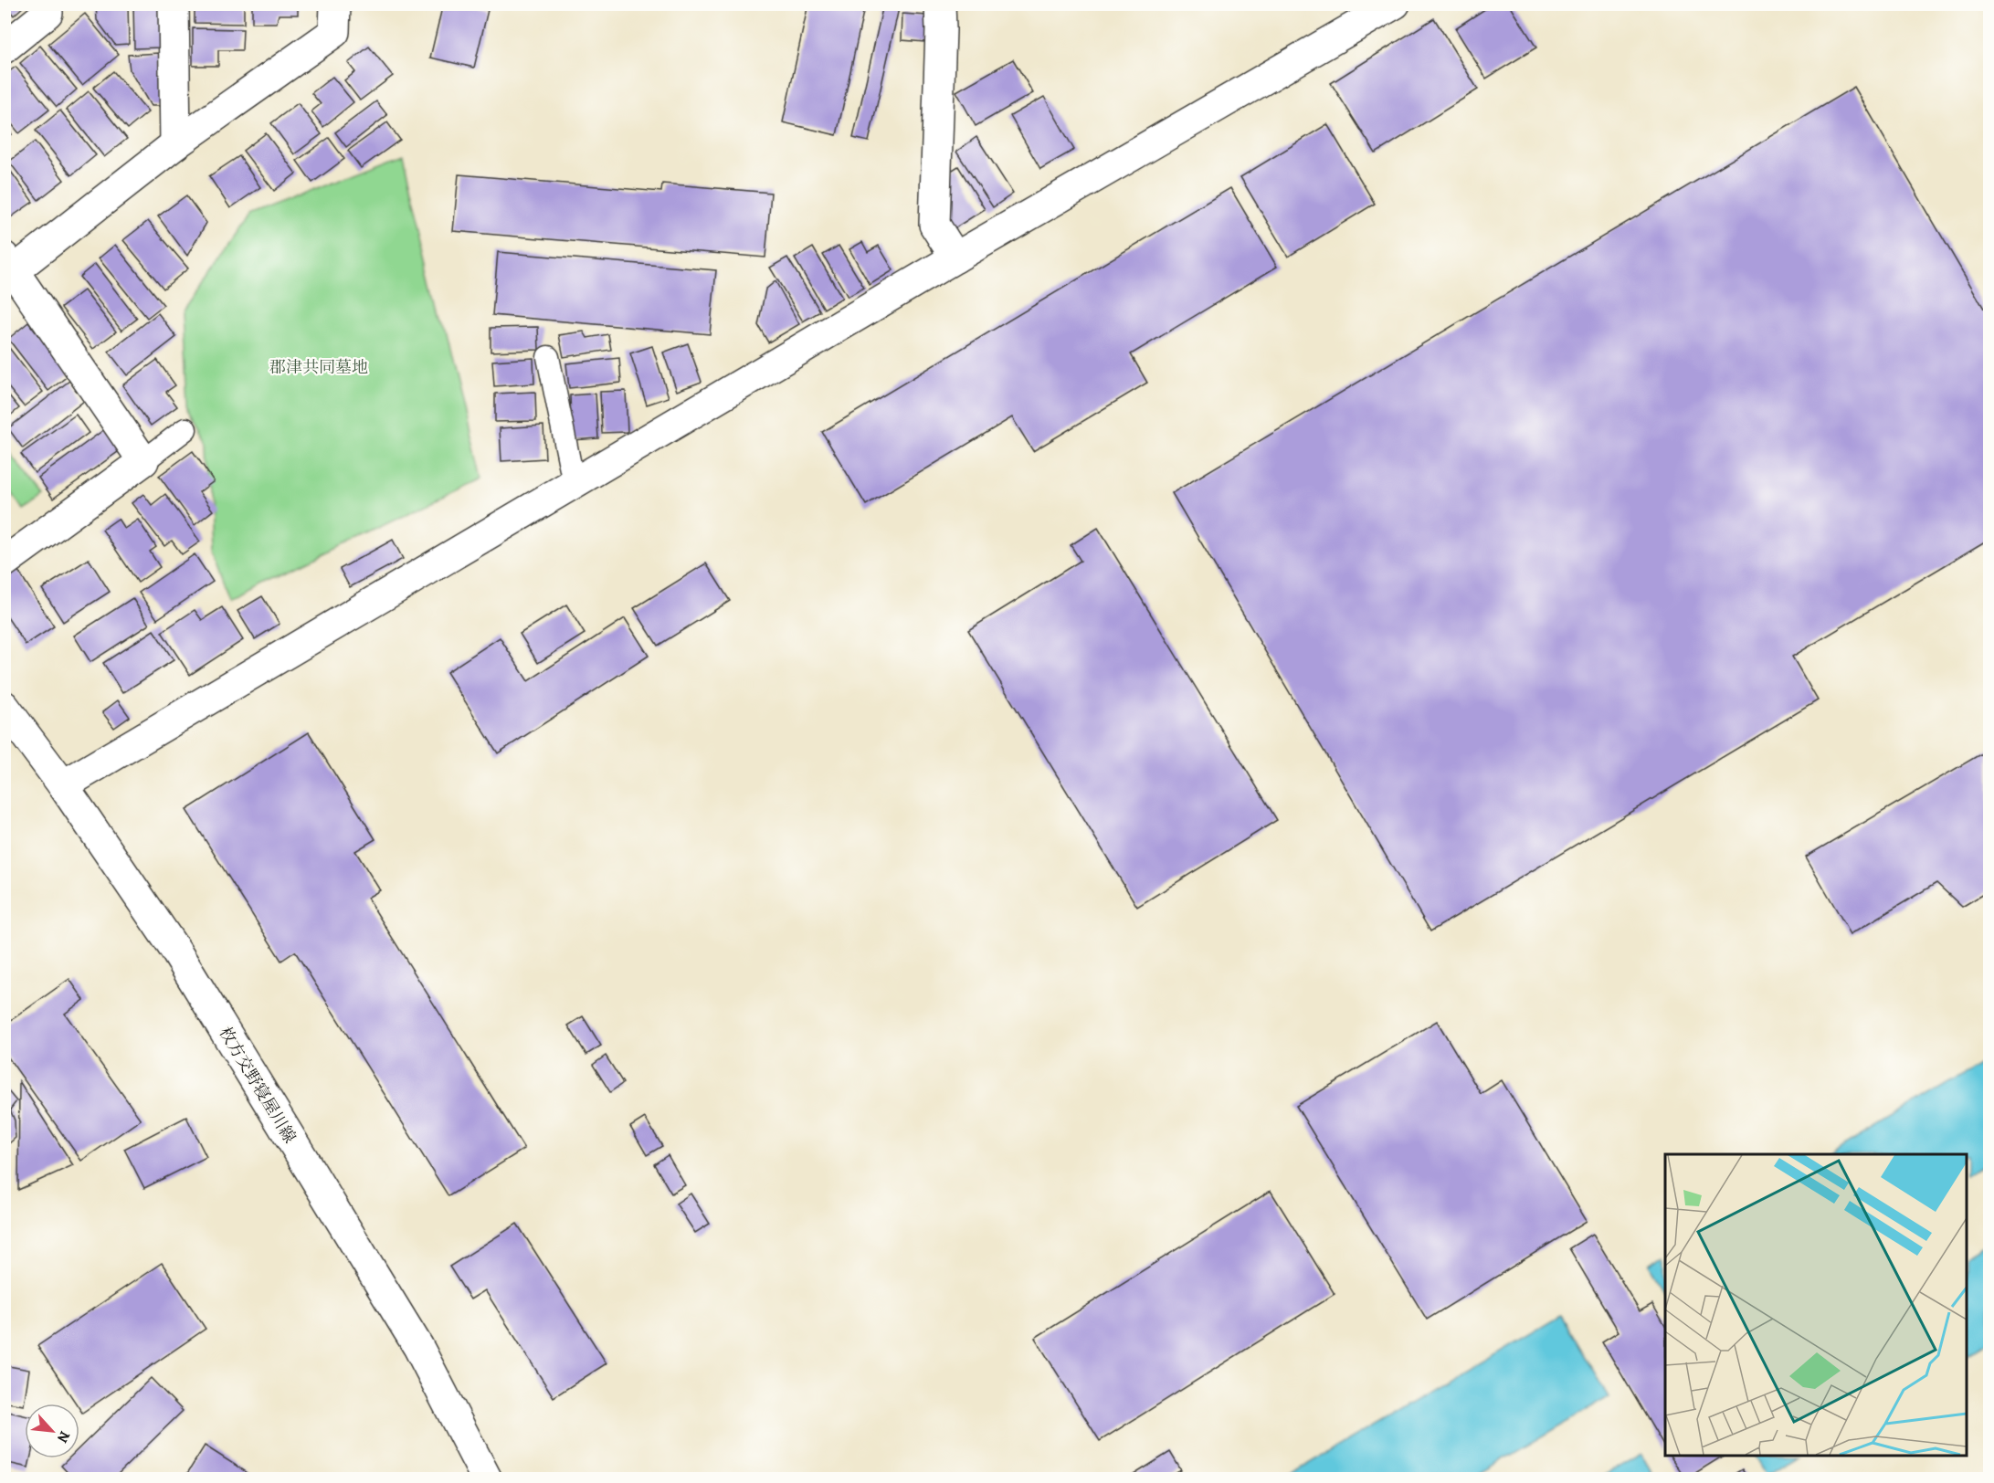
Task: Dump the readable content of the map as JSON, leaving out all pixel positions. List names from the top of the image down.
{
  "streets": {
    "street": ["枚方交野寝屋川線"]
  },
  "parks": ["郡津共同墓地"],
  "north": "bottom right"
}
